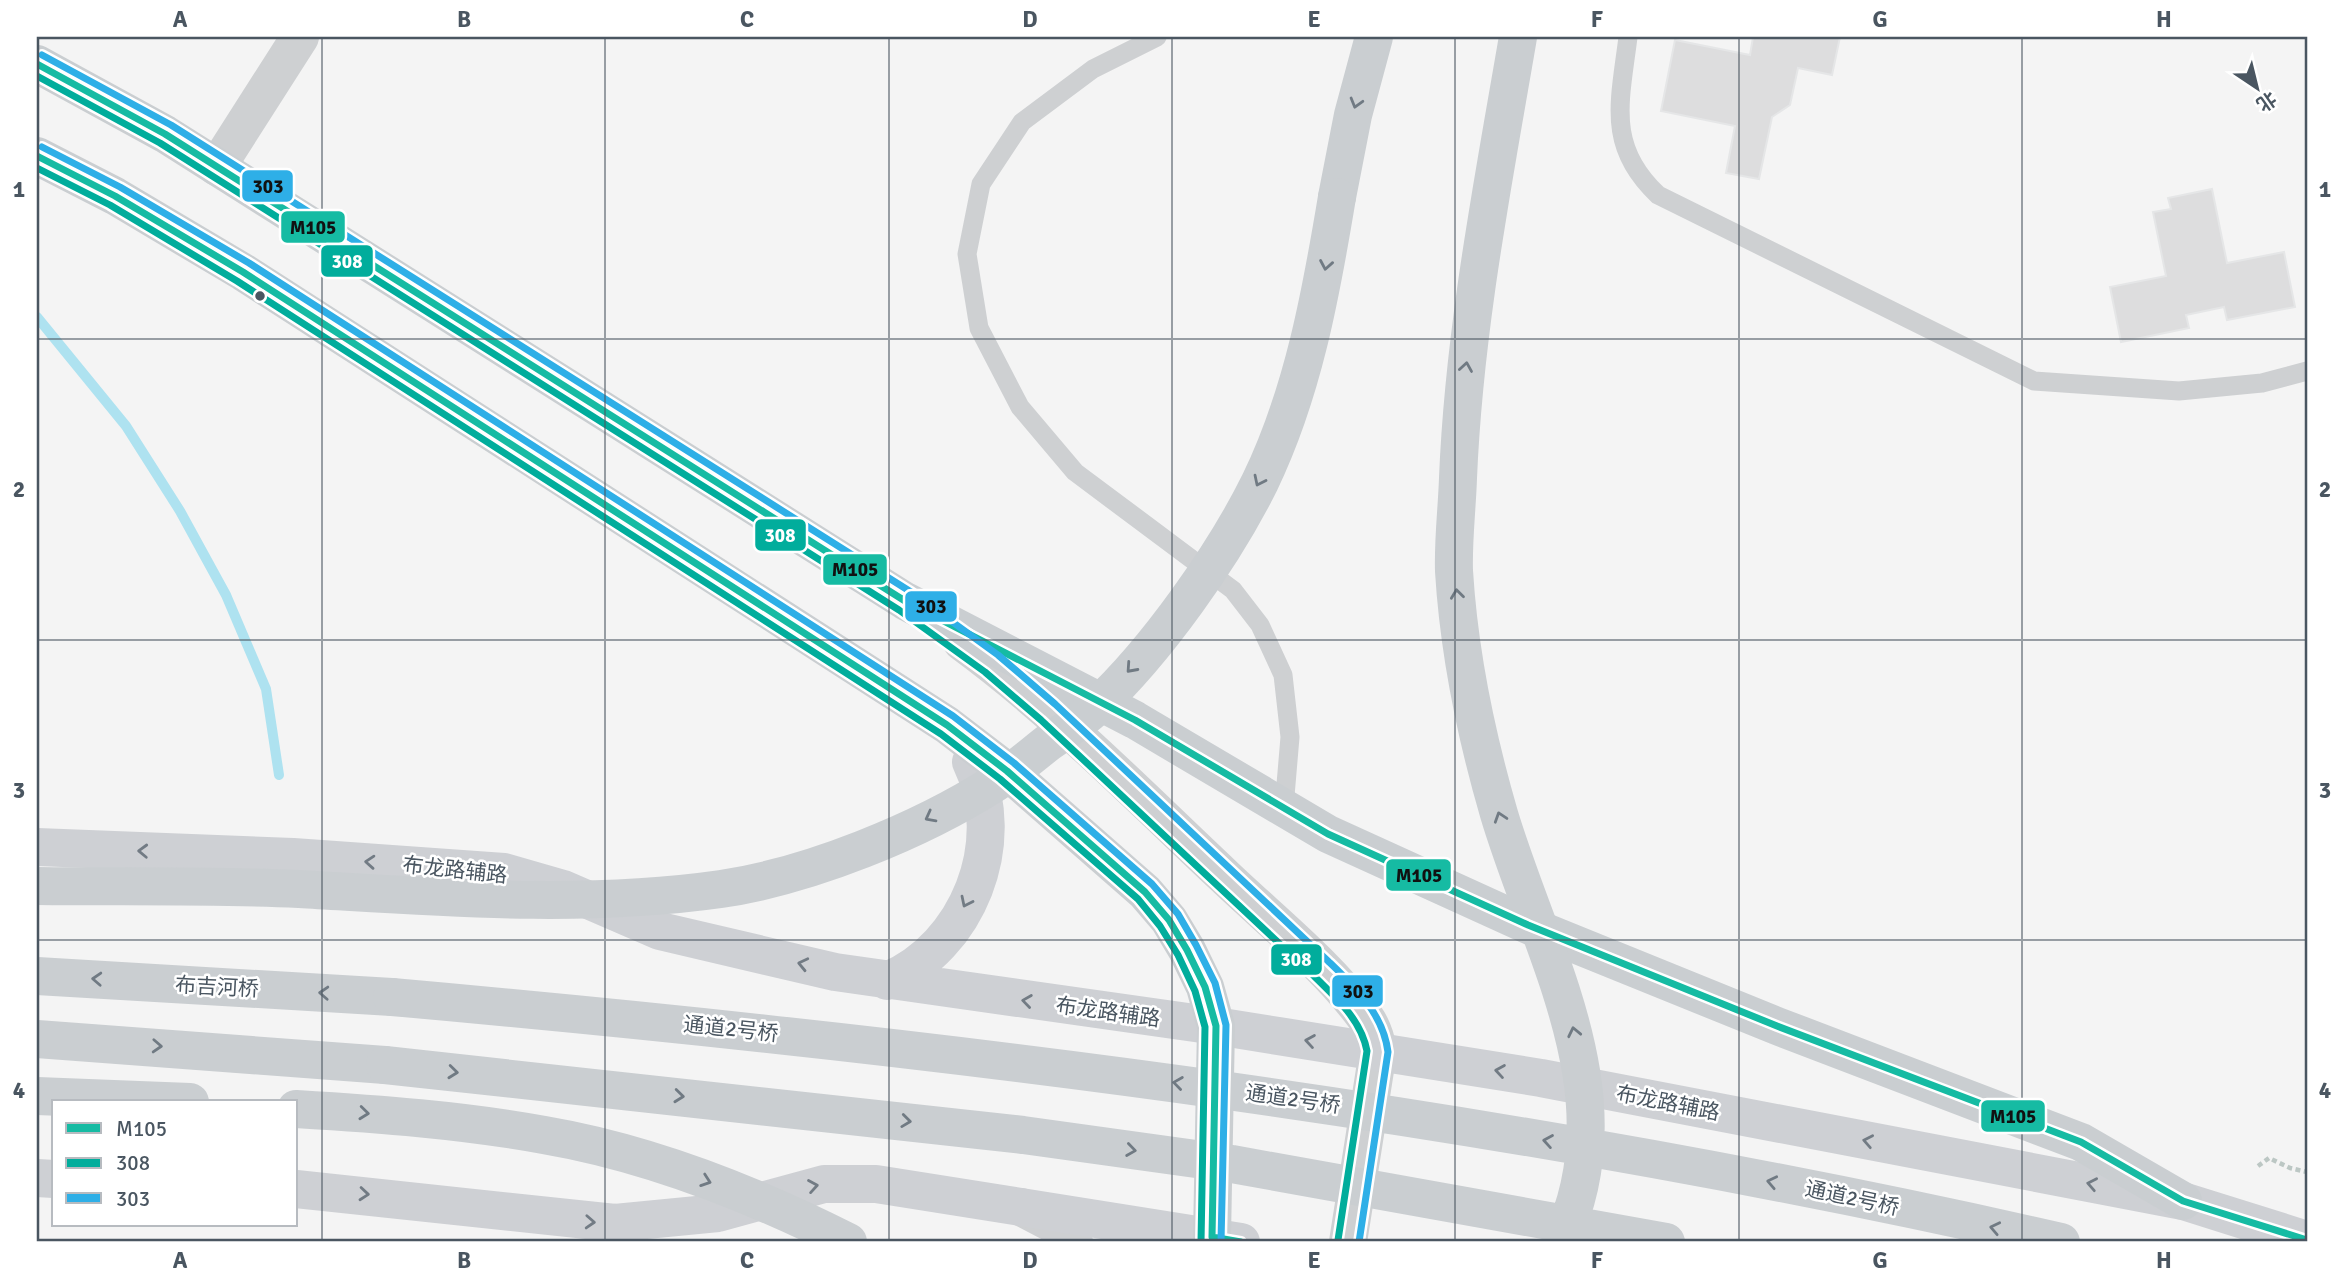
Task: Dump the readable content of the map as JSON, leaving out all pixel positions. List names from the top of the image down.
{
  "streets": {
    "main road": ["布龙路辅路", "布吉河桥", "通道2号桥"]
  },
  "crossings": [
    ["布吉河桥", "通道2号桥"]
  ],
  "lines": ["transit line 303", "transit line M105", "transit line 308"],
  "legend": ["M105", "308", "303"],
  "north": "bottom right",
  "grid": {
    "columns": [
      "A",
      "B",
      "C",
      "D",
      "E",
      "F",
      "G",
      "H"
    ],
    "rows": [
      "1",
      "2",
      "3",
      "4"
    ]
  }
}
